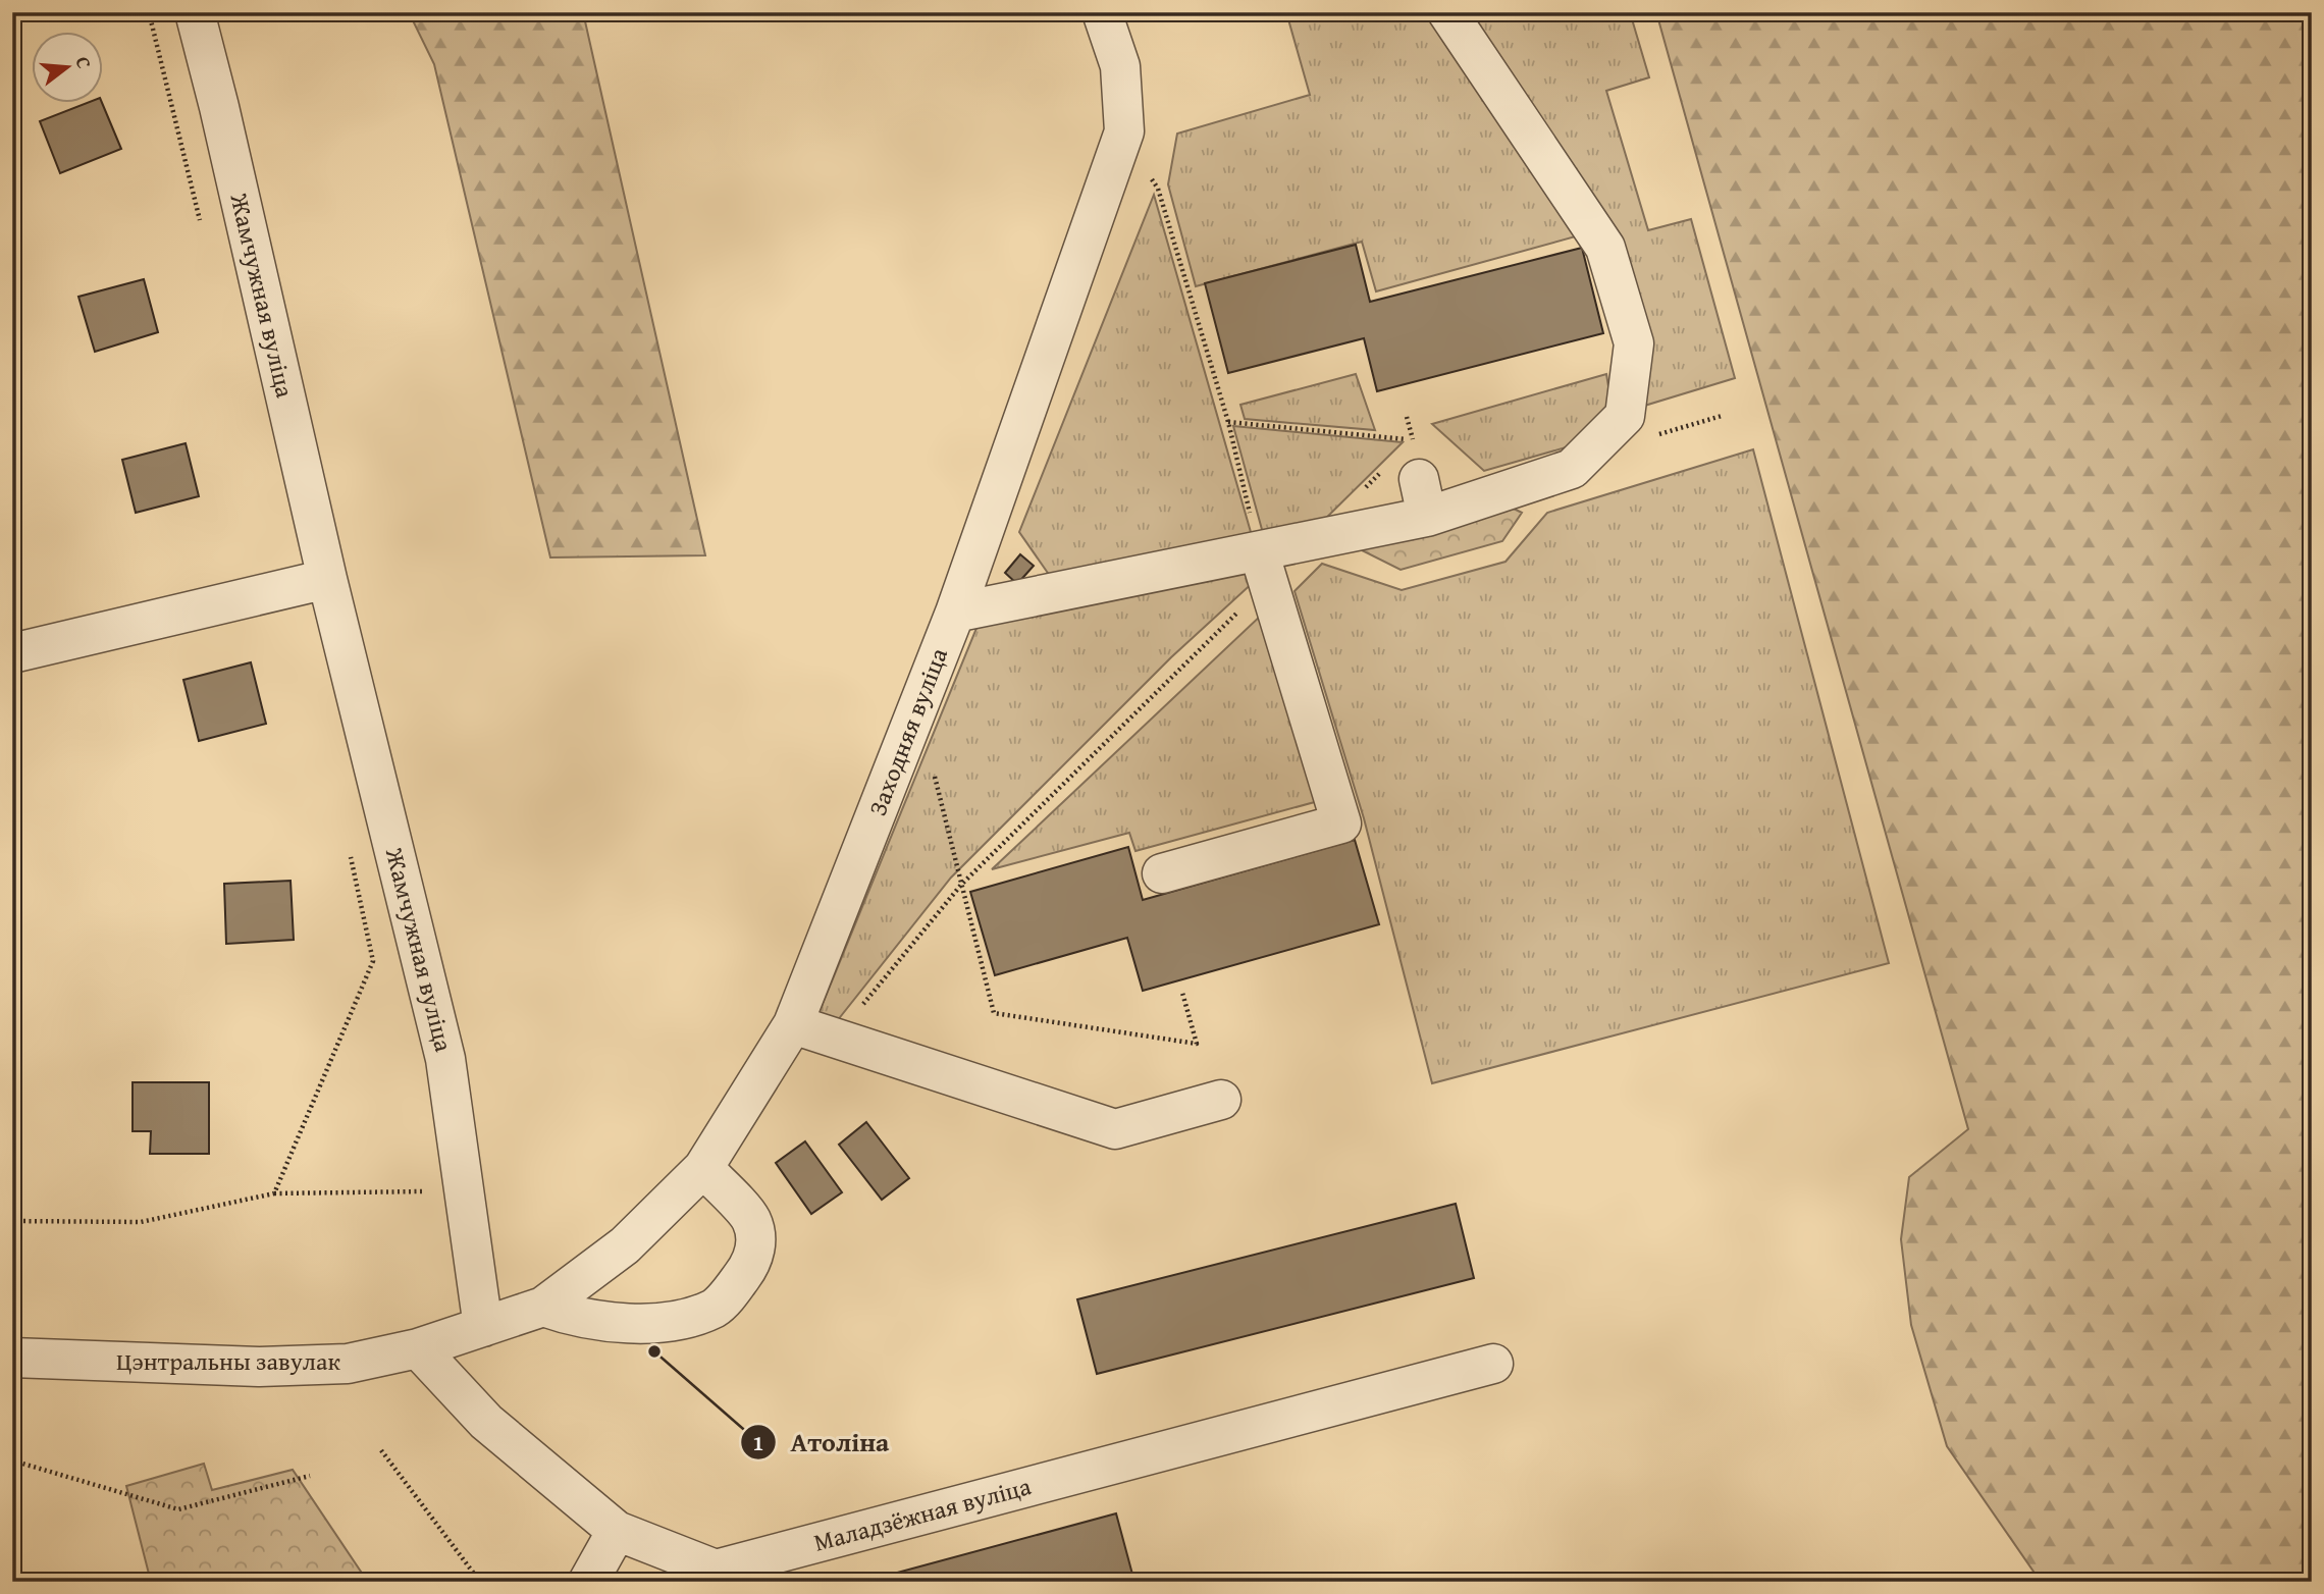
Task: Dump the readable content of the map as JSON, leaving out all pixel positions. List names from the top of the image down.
{
  "streets": {
    "street": [
      "Жамчужная вуліца",
      "Заходняя вуліца",
      "Цэнтральны завулак",
      "Маладзёжная вуліца"
    ]
  },
  "crossings": [
    ["Жамчужная вуліца", "Заходняя вуліца"],
    ["Жамчужная вуліца", "Цэнтральны завулак"],
    ["Заходняя вуліца", "Цэнтральны завулак"],
    ["Цэнтральны завулак", "Маладзёжная вуліца"]
  ],
  "places": ["Атоліна"],
  "north": "right"
}
